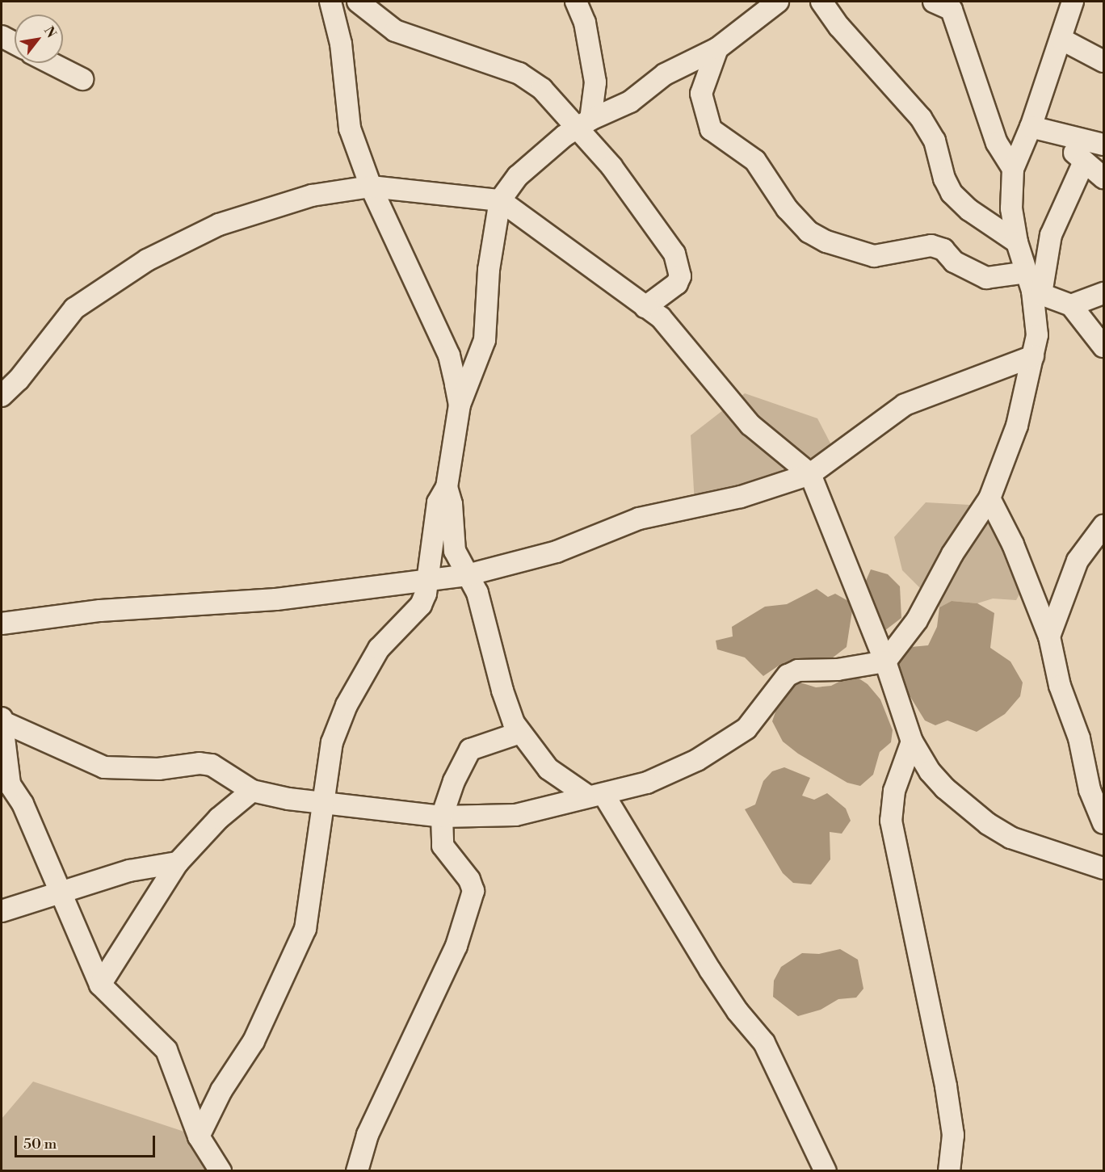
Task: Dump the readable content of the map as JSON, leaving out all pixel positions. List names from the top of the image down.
{
  "scale_bar": "50 m",
  "north": "top right"
}
